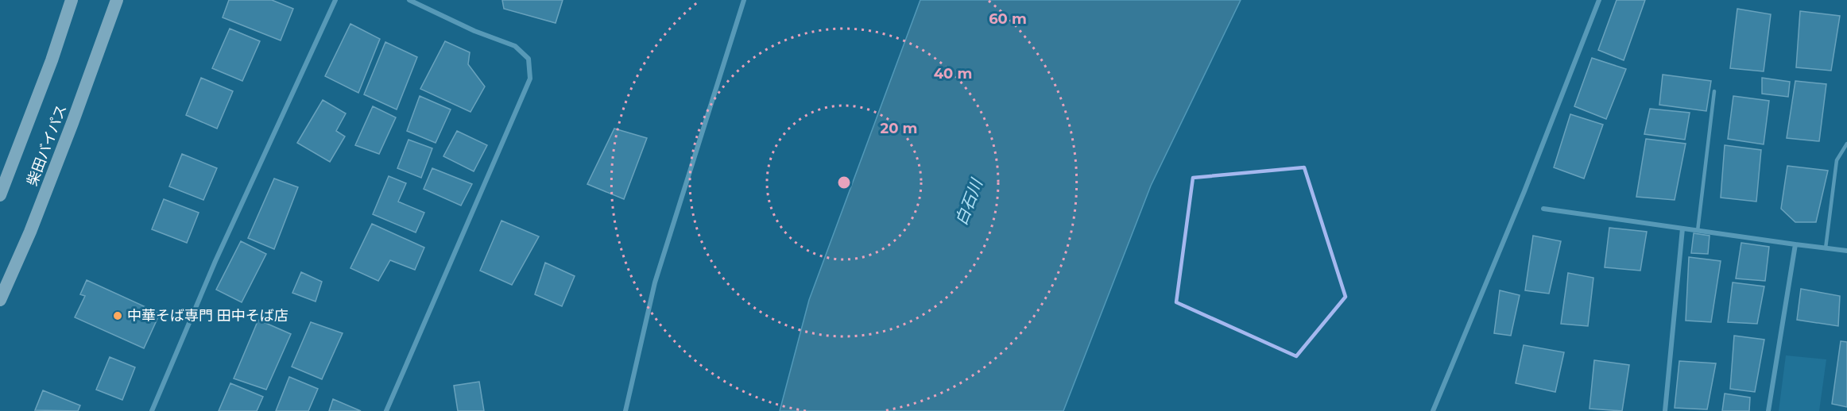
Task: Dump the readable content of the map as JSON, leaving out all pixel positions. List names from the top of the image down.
{
  "streets": {
    "highway": ["柴田バイパス"]
  },
  "water": ["白石川"],
  "places": ["中華そば専門 田中そば店"],
  "rings": ["60 m", "40 m", "20 m"]
}
